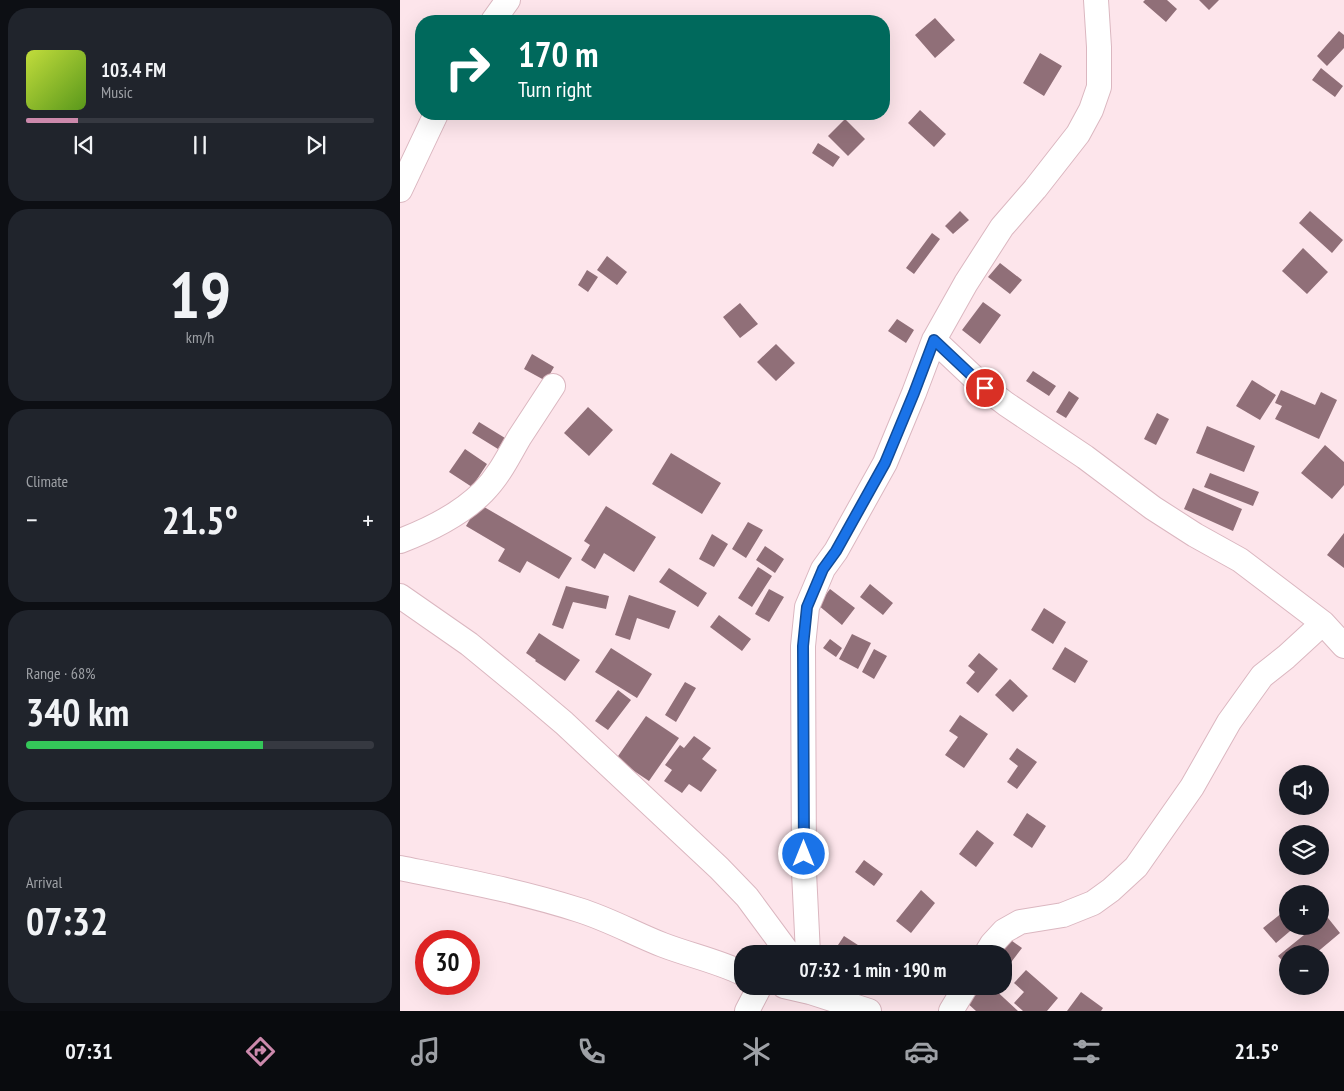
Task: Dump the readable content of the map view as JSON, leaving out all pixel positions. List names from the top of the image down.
{
  "page": {
    "turn": ["170 m", "Turn right"],
    "song": ["103.4 FM", "Music"],
    "tile": [
      ["19", "km/h"],
      "Climate",
      ["Range · 68%", "340 km"],
      ["Arrival", "07:32"]
    ],
    "heat": ["−", "21.5°", "+"],
    "map_buttons": ["+", "−"],
    "limit": "30",
    "trip": "07:32 · 1 min · 190 m",
    "tabs": ["07:31", "21.5°"]
  }
}
